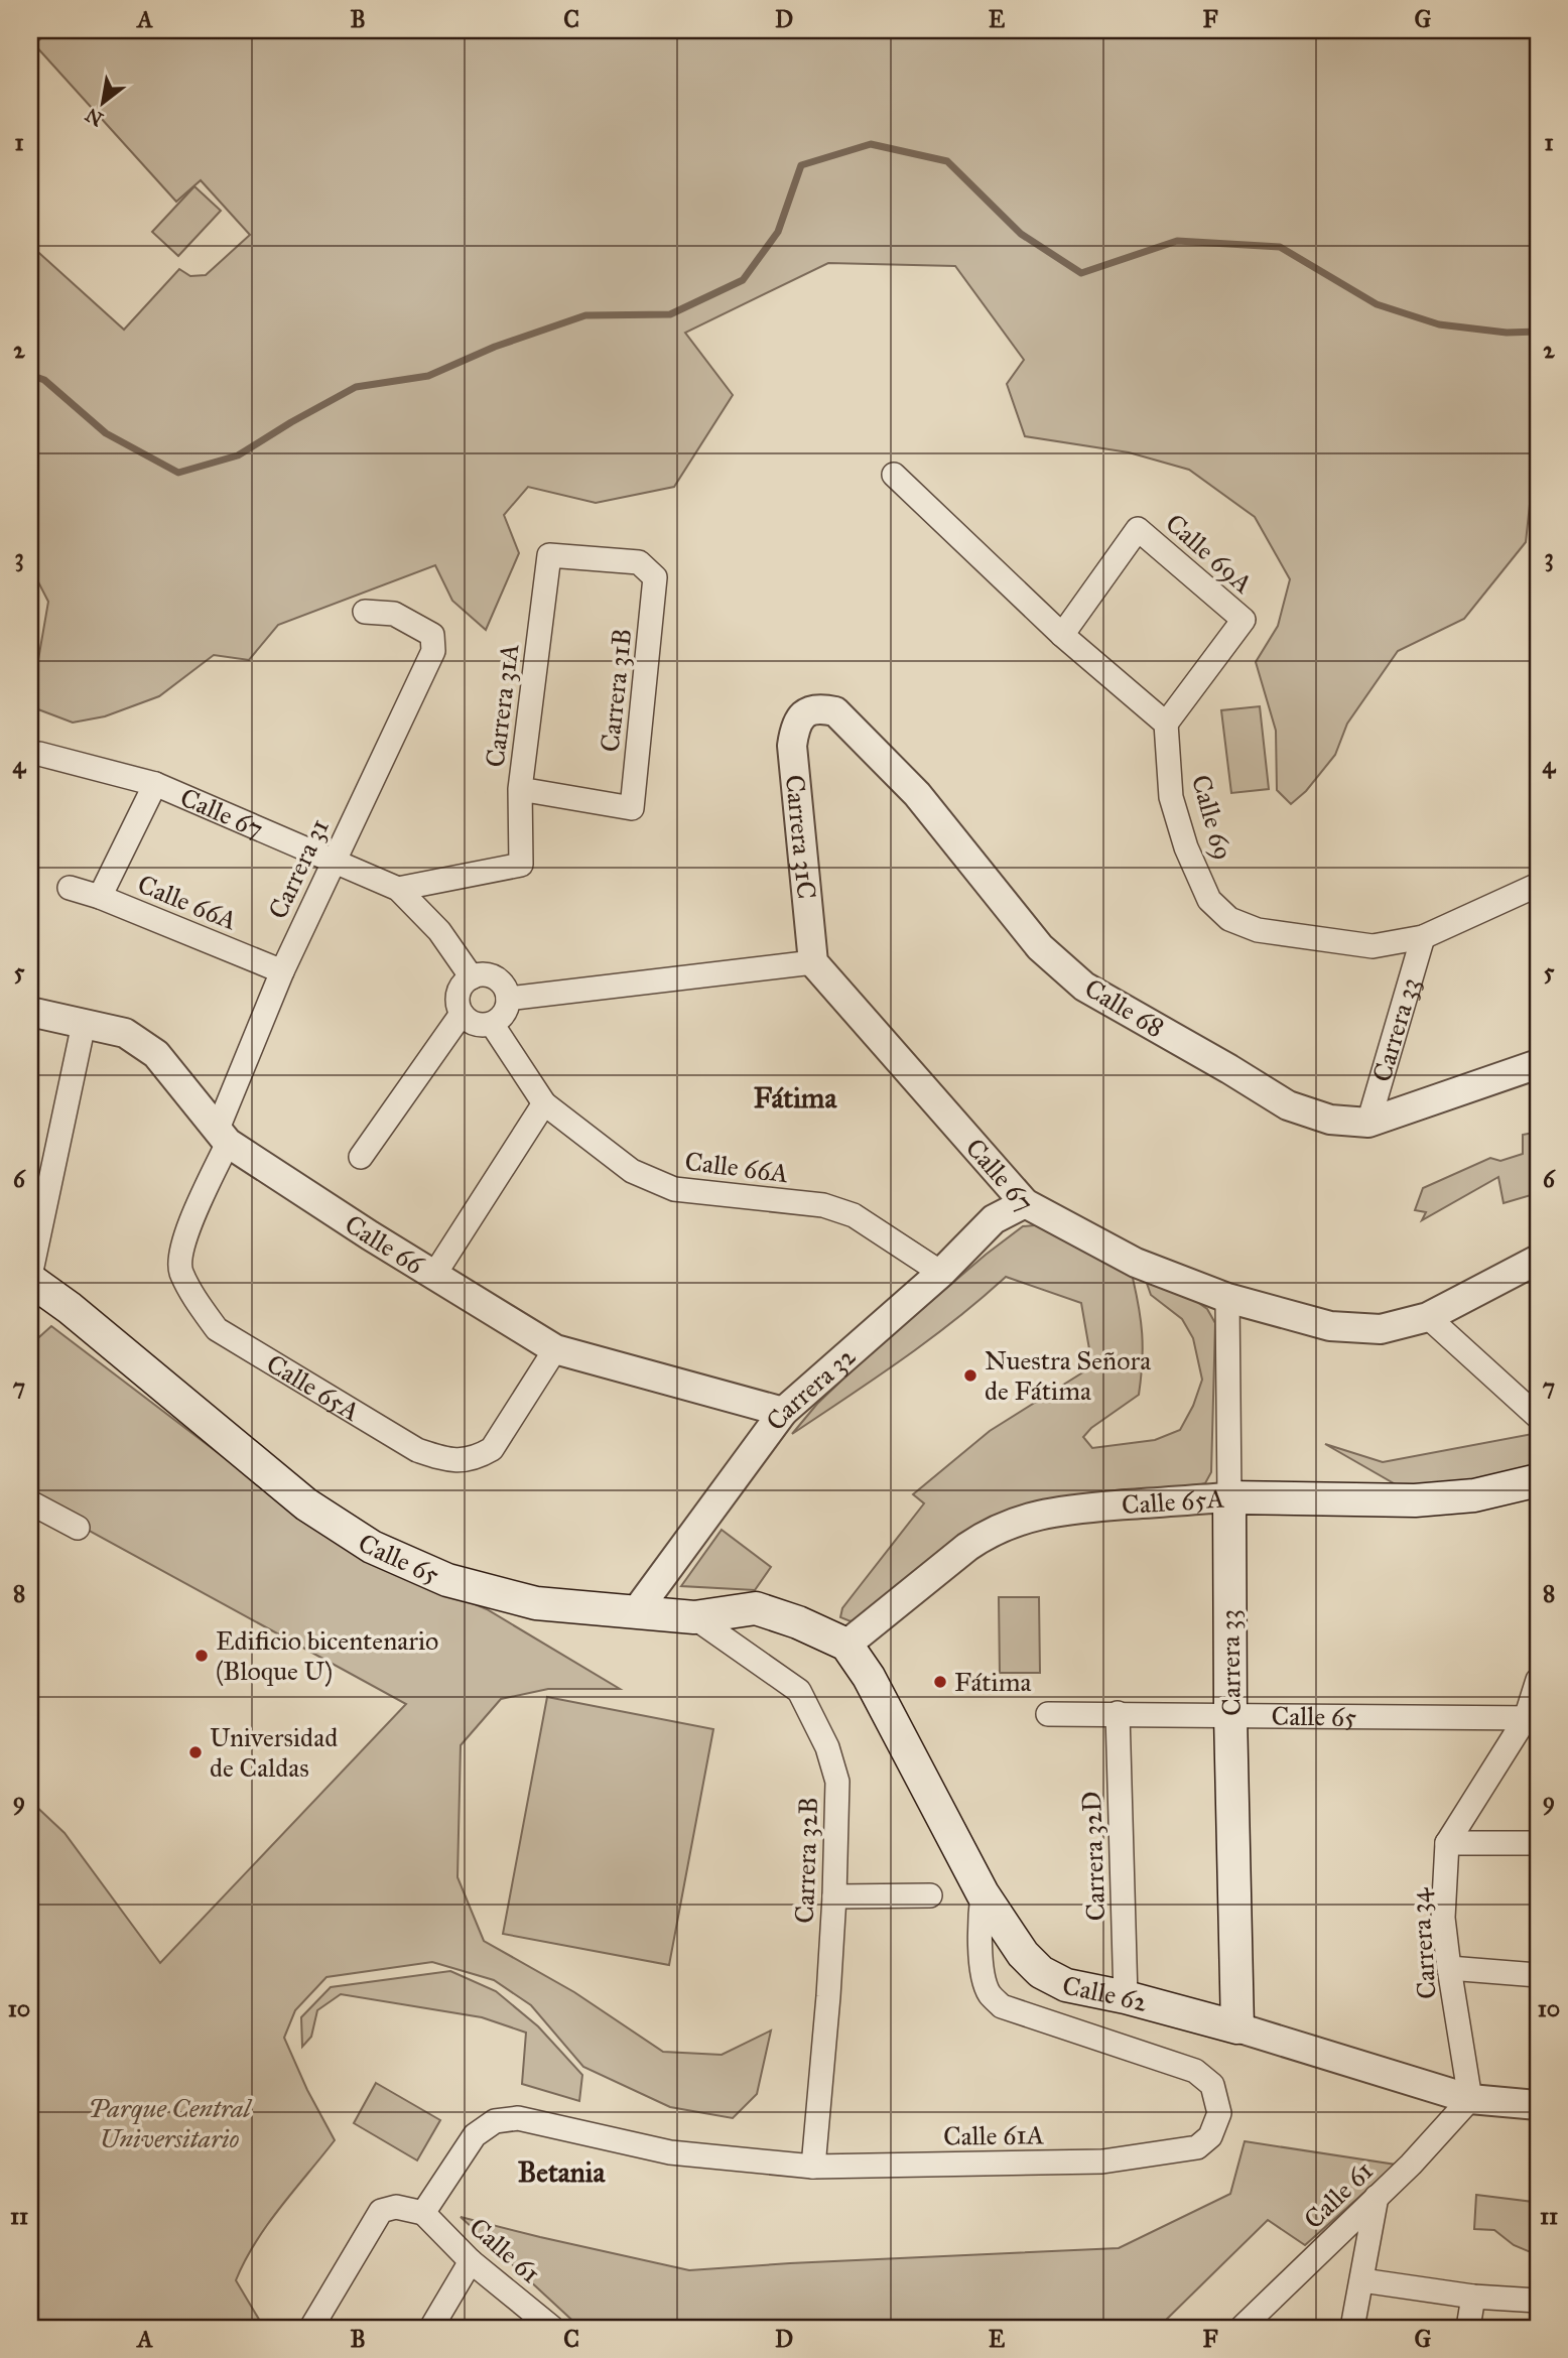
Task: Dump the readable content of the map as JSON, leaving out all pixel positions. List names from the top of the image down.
{
  "streets": {
    "main road": [
      "Carrera 33",
      "Calle 65A",
      "Calle 65",
      "Calle 62"
    ],
    "street": [
      "Calle 69A",
      "Carrera 31B",
      "Carrera 31A",
      "Calle 67",
      "Calle 69",
      "Carrera 31C",
      "Carrera 31",
      "Calle 66A",
      "Calle 68",
      "Calle 66",
      "Carrera 32",
      "Carrera 32D",
      "Carrera 32B",
      "Carrera 34",
      "Calle 61A",
      "Calle 61"
    ]
  },
  "crossings": [
    ["Calle 69A", "Calle 69"],
    ["Carrera 31B", "Carrera 31A"],
    ["Carrera 31A", "Calle 67"],
    ["Calle 67", "Carrera 31C"],
    ["Calle 67", "Carrera 31"],
    ["Calle 67", "Carrera 33"],
    ["Calle 67", "Carrera 32"],
    ["Calle 69", "Carrera 33"],
    ["Carrera 31C", "Calle 68"],
    ["Carrera 31", "Calle 66A"],
    ["Carrera 31", "Calle 66"],
    ["Carrera 31", "Calle 65A"],
    ["Calle 66A", "Carrera 32"],
    ["Calle 68", "Carrera 33"],
    ["Carrera 33", "Calle 65A"],
    ["Carrera 33", "Calle 65"],
    ["Carrera 33", "Calle 62"],
    ["Calle 66", "Calle 65A"],
    ["Calle 66", "Carrera 32"],
    ["Calle 65A", "Calle 65"],
    ["Calle 65A", "Calle 62"],
    ["Carrera 32", "Calle 65"],
    ["Calle 65", "Carrera 32D"],
    ["Calle 65", "Carrera 32B"],
    ["Calle 65", "Carrera 34"],
    ["Calle 65", "Calle 62"],
    ["Carrera 32D", "Calle 62"],
    ["Carrera 32B", "Calle 61A"],
    ["Carrera 34", "Calle 62"],
    ["Carrera 34", "Calle 61"],
    ["Calle 62", "Calle 61A"],
    ["Calle 62", "Calle 61"],
    ["Calle 61A", "Calle 61"]
  ],
  "districts": ["Fátima", "Betania"],
  "parks": ["Parque Central Universitario"],
  "places": [
    "Nuestra Señora de Fátima",
    "Edificio bicentenario (Bloque U)",
    "Fátima",
    "Universidad de Caldas"
  ],
  "north": "bottom left",
  "grid": {
    "columns": [
      "A",
      "B",
      "C",
      "D",
      "E",
      "F",
      "G"
    ],
    "rows": [
      "1",
      "2",
      "3",
      "4",
      "5",
      "6",
      "7",
      "8",
      "9",
      "10",
      "11"
    ]
  }
}
